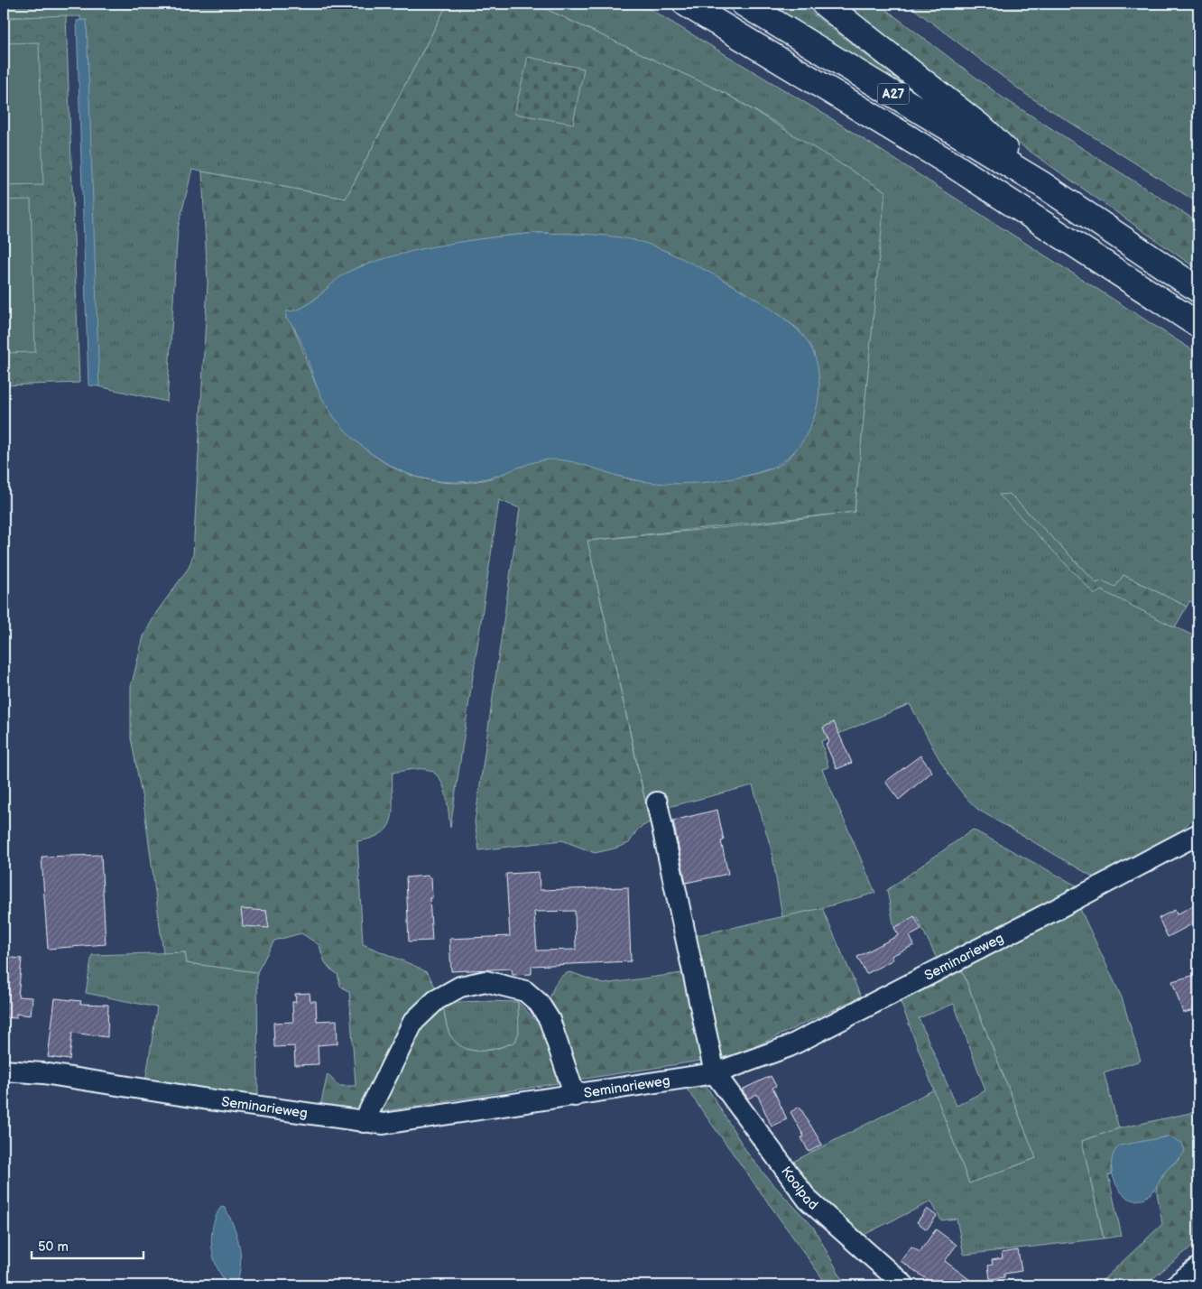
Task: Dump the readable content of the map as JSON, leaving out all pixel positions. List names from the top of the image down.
{
  "streets": {
    "highway": ["A27"],
    "street": ["Seminarieweg", "Koolpad"]
  },
  "crossings": [
    ["Seminarieweg", "Koolpad"]
  ],
  "scale_bar": "50 m"
}
